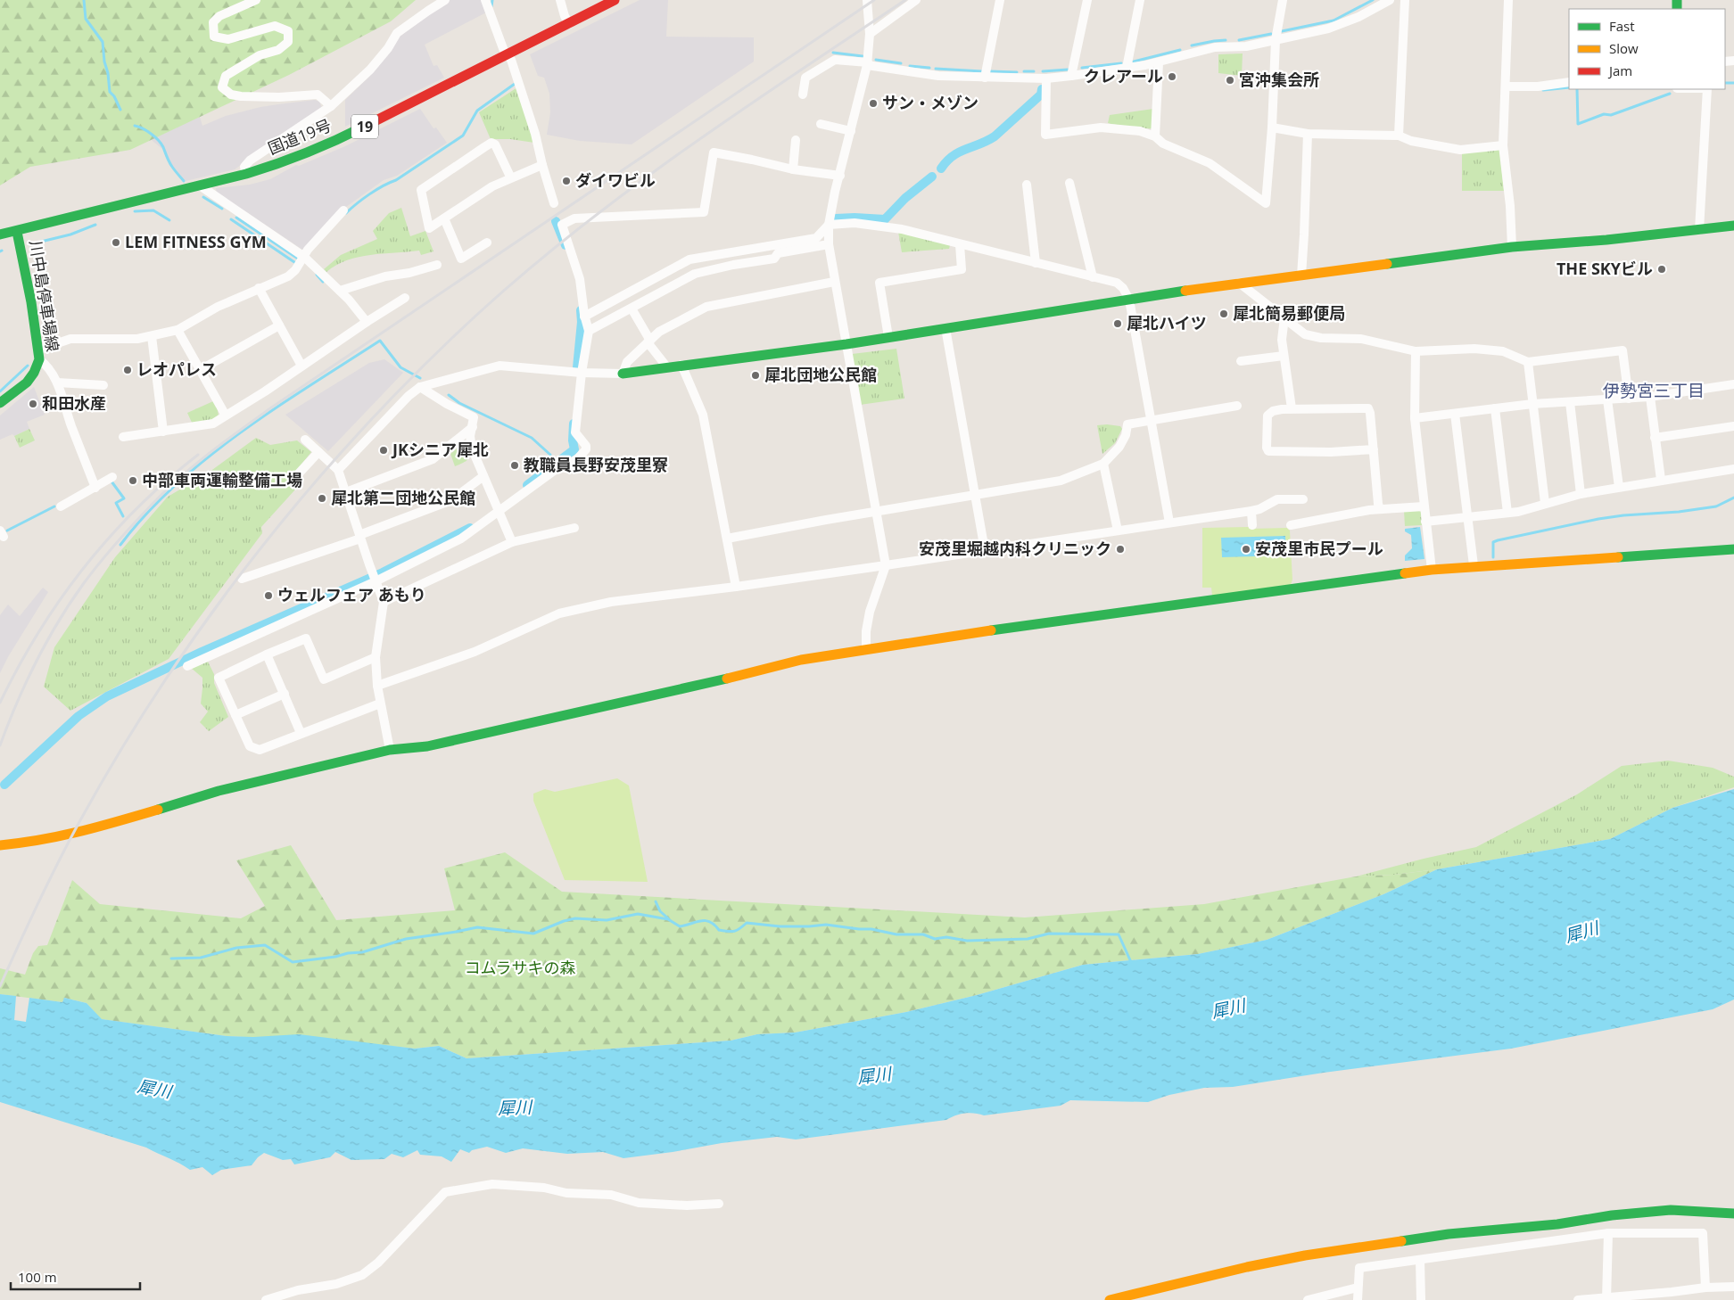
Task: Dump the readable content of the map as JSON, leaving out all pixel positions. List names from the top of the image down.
{
  "streets": {
    "main road": ["19", "国道19号", "川中島停車場線"]
  },
  "crossings": [
    ["国道19号", "川中島停車場線"]
  ],
  "districts": ["伊勢宮三丁目"],
  "water": ["犀川"],
  "parks": ["コムラサキの森"],
  "places": [
    "クレアール",
    "宮沖集会所",
    "サン・メゾン",
    "ダイワビル",
    "LEM FITNESS GYM",
    "THE SKYビル",
    "犀北簡易郵便局",
    "犀北ハイツ",
    "レオパレス",
    "犀北団地公民館",
    "和田水産",
    "JKシニア犀北",
    "教職員長野安茂里寮",
    "中部車両運輸整備工場",
    "犀北第二団地公民館",
    "安茂里堀越内科クリニック",
    "安茂里市民プール",
    "ウェルフェア あもり"
  ],
  "legend": ["Fast", "Slow", "Jam"],
  "scale_bar": "100 m"
}
